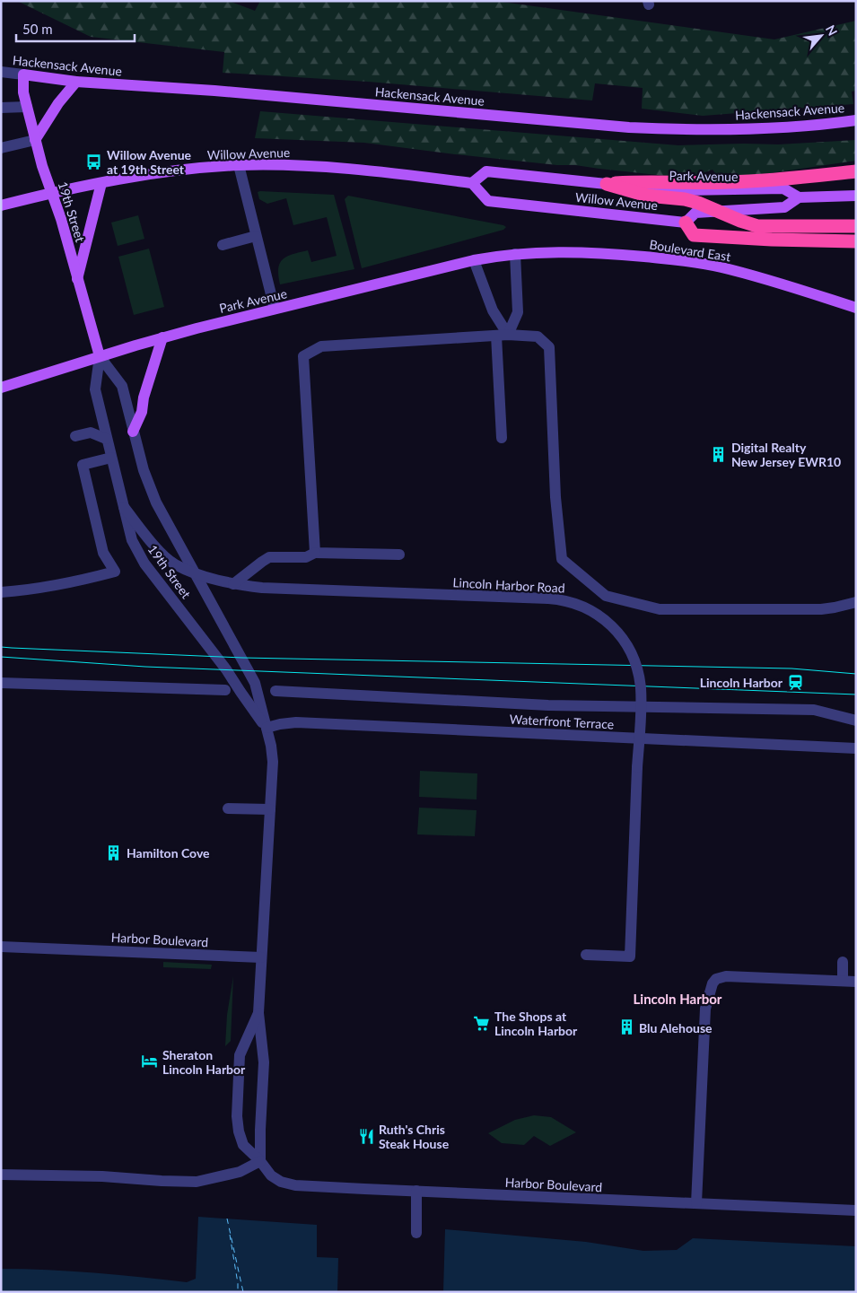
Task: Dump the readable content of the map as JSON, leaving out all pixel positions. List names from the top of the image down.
{
  "streets": {
    "main road": [
      "Hackensack Avenue",
      "Willow Avenue",
      "Park Avenue",
      "19th Street",
      "Boulevard East"
    ],
    "street": ["Lincoln Harbor Road", "Waterfront Terrace", "Harbor Boulevard"]
  },
  "crossings": [
    ["Hackensack Avenue", "19th Street"],
    ["Willow Avenue", "Park Avenue"],
    ["Willow Avenue", "19th Street"],
    ["Park Avenue", "19th Street"],
    ["Park Avenue", "Boulevard East"],
    ["19th Street", "Lincoln Harbor Road"],
    ["19th Street", "Waterfront Terrace"],
    ["19th Street", "Harbor Boulevard"]
  ],
  "districts": ["Lincoln Harbor"],
  "places": {
    "bus stop": ["Willow Avenue at 19th Street"],
    "building": ["Digital Realty New Jersey EWR10", "Hamilton Cove", "Blu Alehouse"],
    "station": ["Lincoln Harbor"],
    "supermarket": ["The Shops at Lincoln Harbor"],
    "hotel": ["Sheraton Lincoln Harbor"],
    "restaurant": ["Ruth's Chris Steak House"]
  },
  "scale_bar": "50 m",
  "north": "top right"
}
